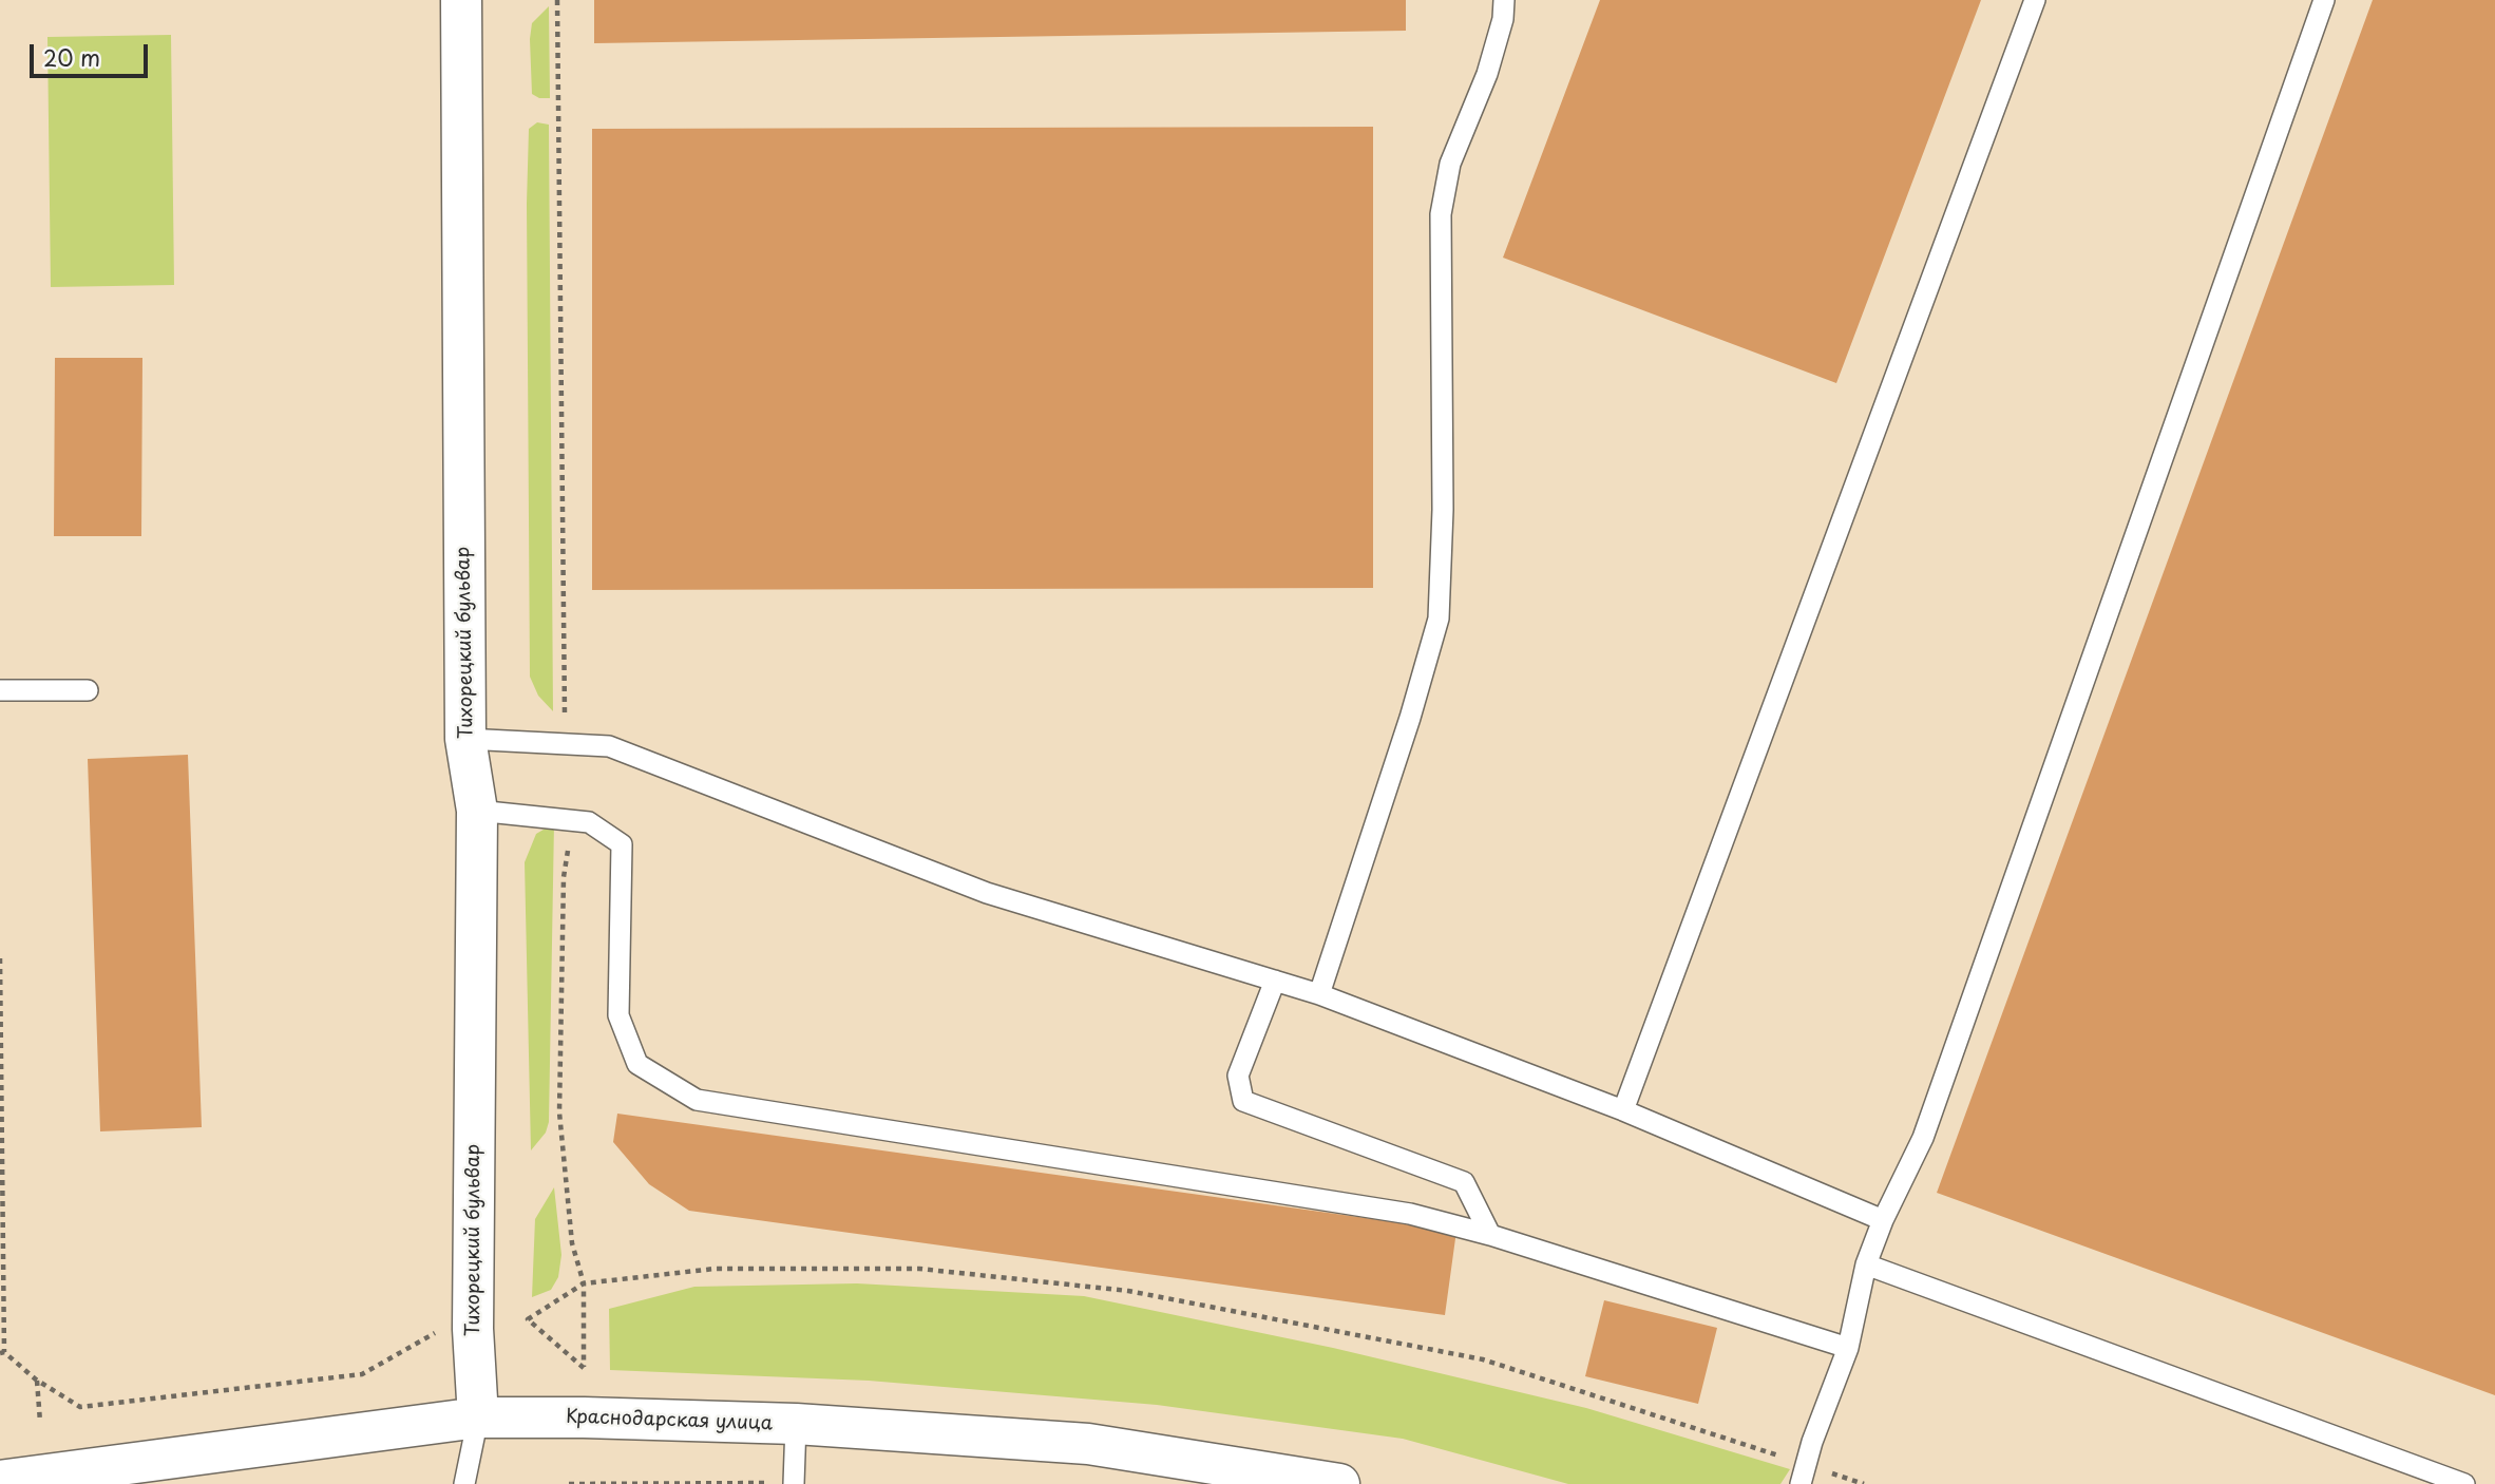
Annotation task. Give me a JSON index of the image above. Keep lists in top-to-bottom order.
{
  "streets": {
    "street": ["Тихорецкий бульвар", "Краснодарская улица"]
  },
  "crossings": [
    ["Тихорецкий бульвар", "Краснодарская улица"]
  ],
  "scale_bar": "20 m"
}
